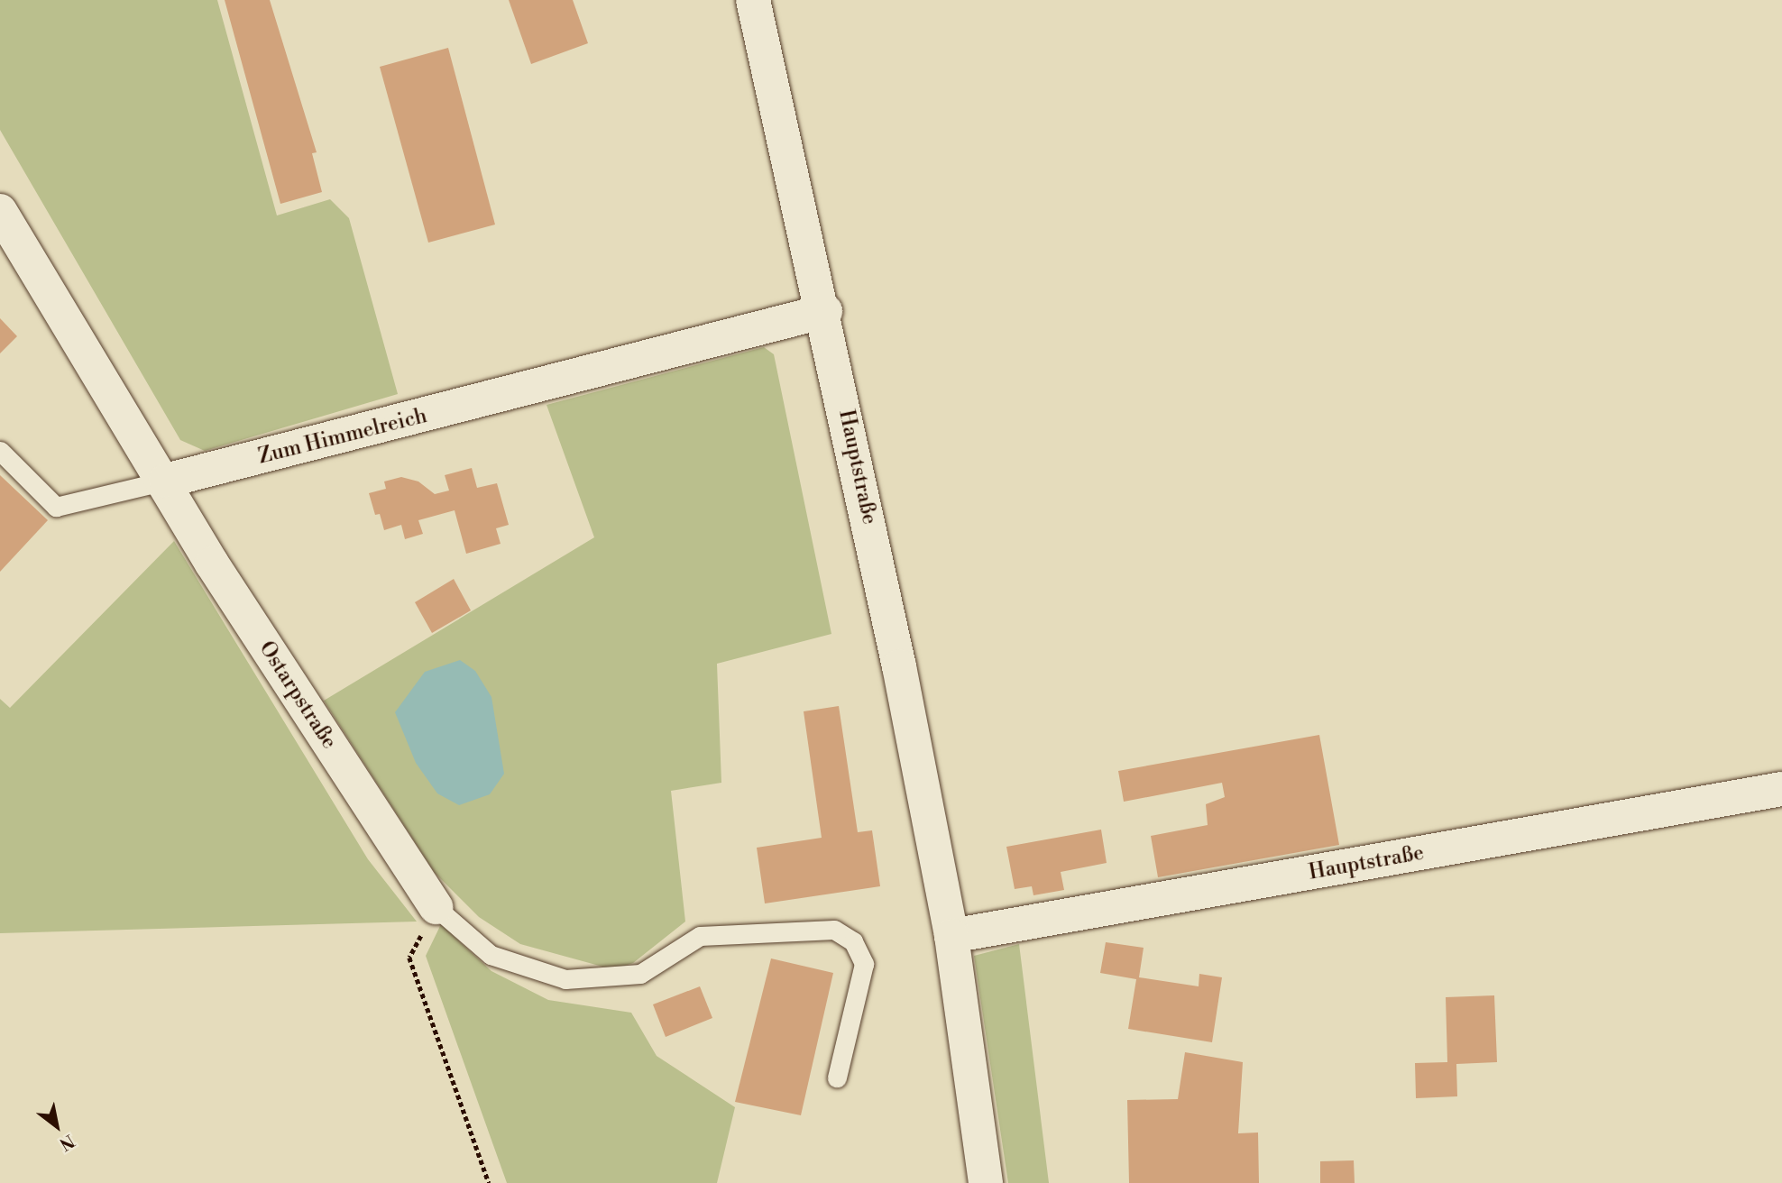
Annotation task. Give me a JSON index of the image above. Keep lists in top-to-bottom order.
{
  "streets": {
    "street": ["Zum Himmelreich", "Hauptstraße", "Ostarpstraße"]
  },
  "crossings": [
    ["Zum Himmelreich", "Hauptstraße"],
    ["Zum Himmelreich", "Ostarpstraße"]
  ],
  "north": "bottom right"
}
